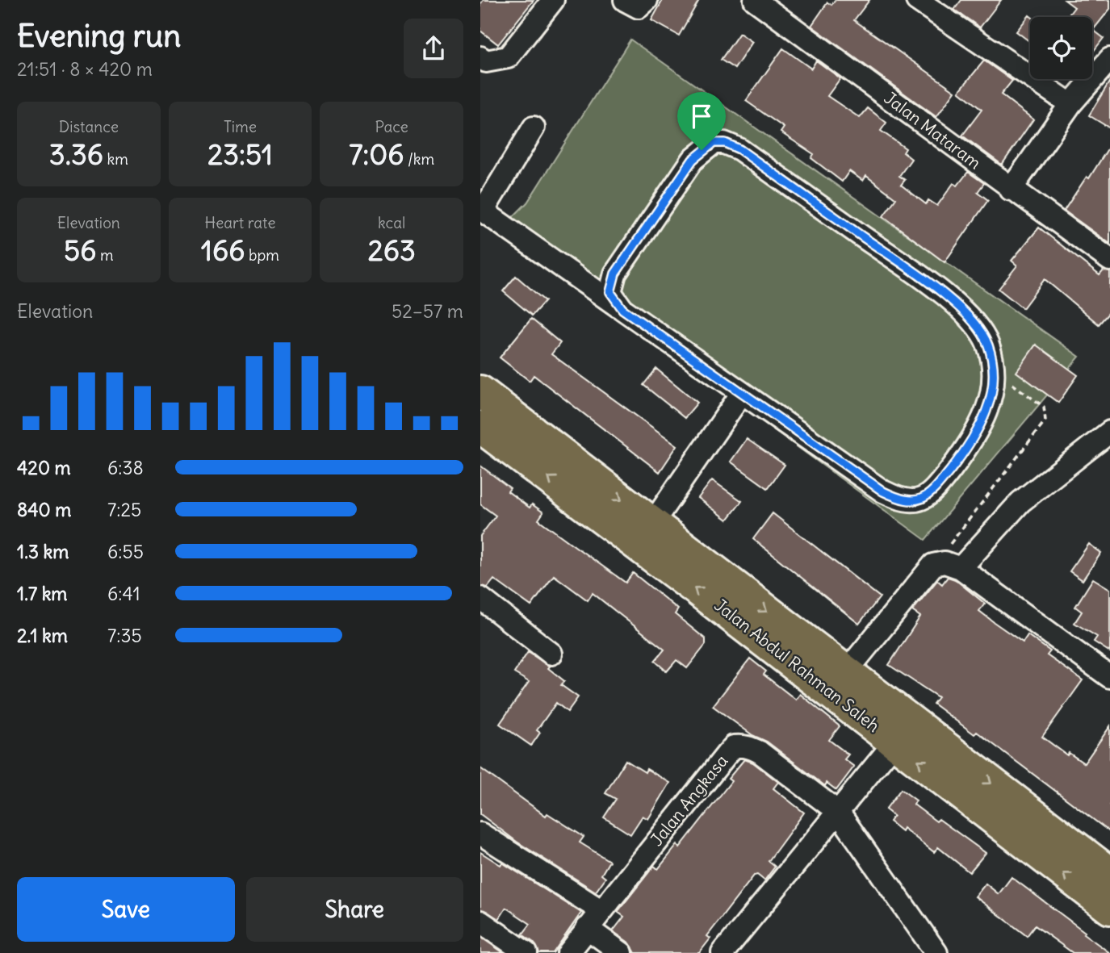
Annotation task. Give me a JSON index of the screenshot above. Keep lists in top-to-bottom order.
{
  "streets": {
    "highway": ["Jalan Abdul Rahman Saleh"],
    "street": ["Jalan Mataram", "Jalan Angkasa"]
  },
  "page": {
    "heading": ["Evening run", "21:51 · 8 × 420 m"],
    "stats": [
      ["Distance", "3.36 km"],
      ["Time", "23:51"],
      ["Pace", "7:06 /km"],
      ["Elevation", "56 m"],
      ["Heart rate", "166 bpm"],
      ["kcal", "263"]
    ],
    "chart": ["Elevation", "52–57 m"],
    "list": [
      {
        "name": "420 m",
        "note": "6:38"
      },
      {
        "name": "840 m",
        "note": "7:25"
      },
      {
        "name": "1.3 km",
        "note": "6:55"
      },
      {
        "name": "1.7 km",
        "note": "6:41"
      },
      {
        "name": "2.1 km",
        "note": "7:35"
      }
    ],
    "buttons": ["Save", "Share"]
  }
}
